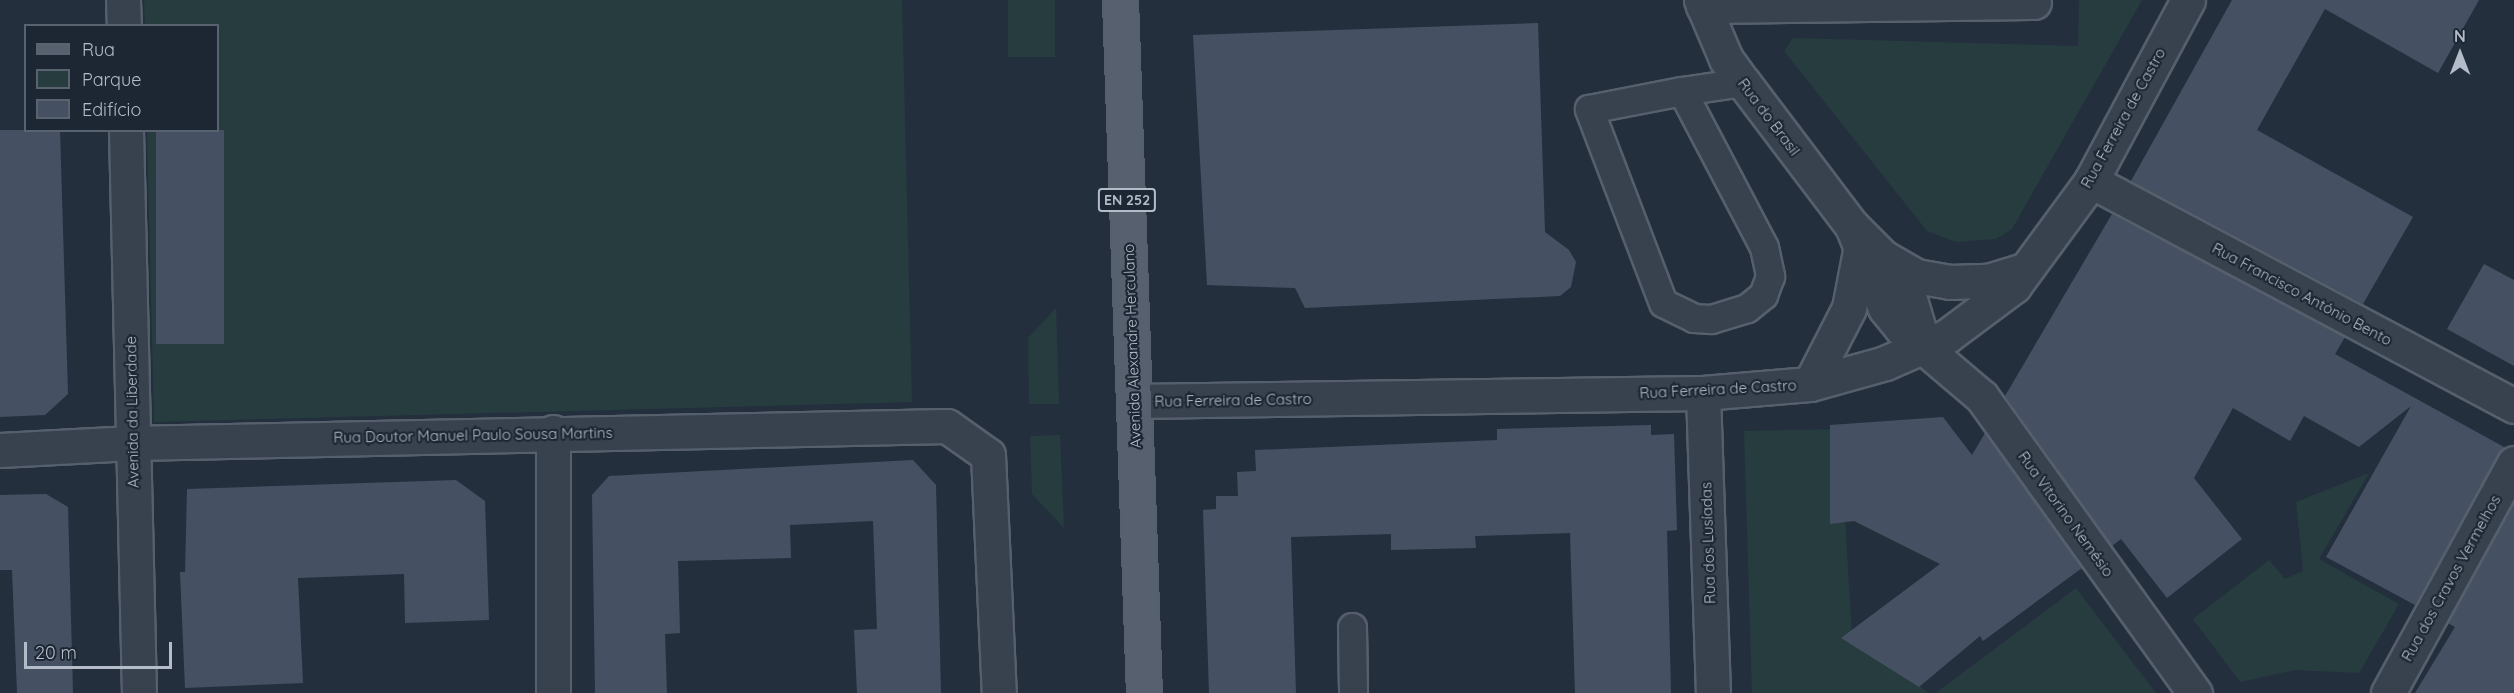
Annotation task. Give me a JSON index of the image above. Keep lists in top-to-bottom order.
{
  "streets": {
    "main road": ["EN 252", "Avenida Alexandre Herculano"],
    "street": [
      "Rua do Brasil",
      "Rua Ferreira de Castro",
      "Rua Francisco António Bento",
      "Avenida da Liberdade",
      "Rua Doutor Manuel Paulo Sousa Martins",
      "Rua Vitorino Nemésio",
      "Rua dos Lusíadas",
      "Rua dos Cravos Vermelhos"
    ]
  },
  "crossings": [
    ["Rua do Brasil", "Rua Vitorino Nemésio"],
    ["Rua Ferreira de Castro", "Rua Francisco António Bento"],
    ["Rua Ferreira de Castro", "Avenida Alexandre Herculano"],
    ["Rua Ferreira de Castro", "Rua Vitorino Nemésio"],
    ["Rua Ferreira de Castro", "Rua dos Lusíadas"],
    ["Avenida da Liberdade", "Rua Doutor Manuel Paulo Sousa Martins"]
  ],
  "legend": ["Rua", "Parque", "Edifício"],
  "scale_bar": "20 m",
  "north": "top"
}
